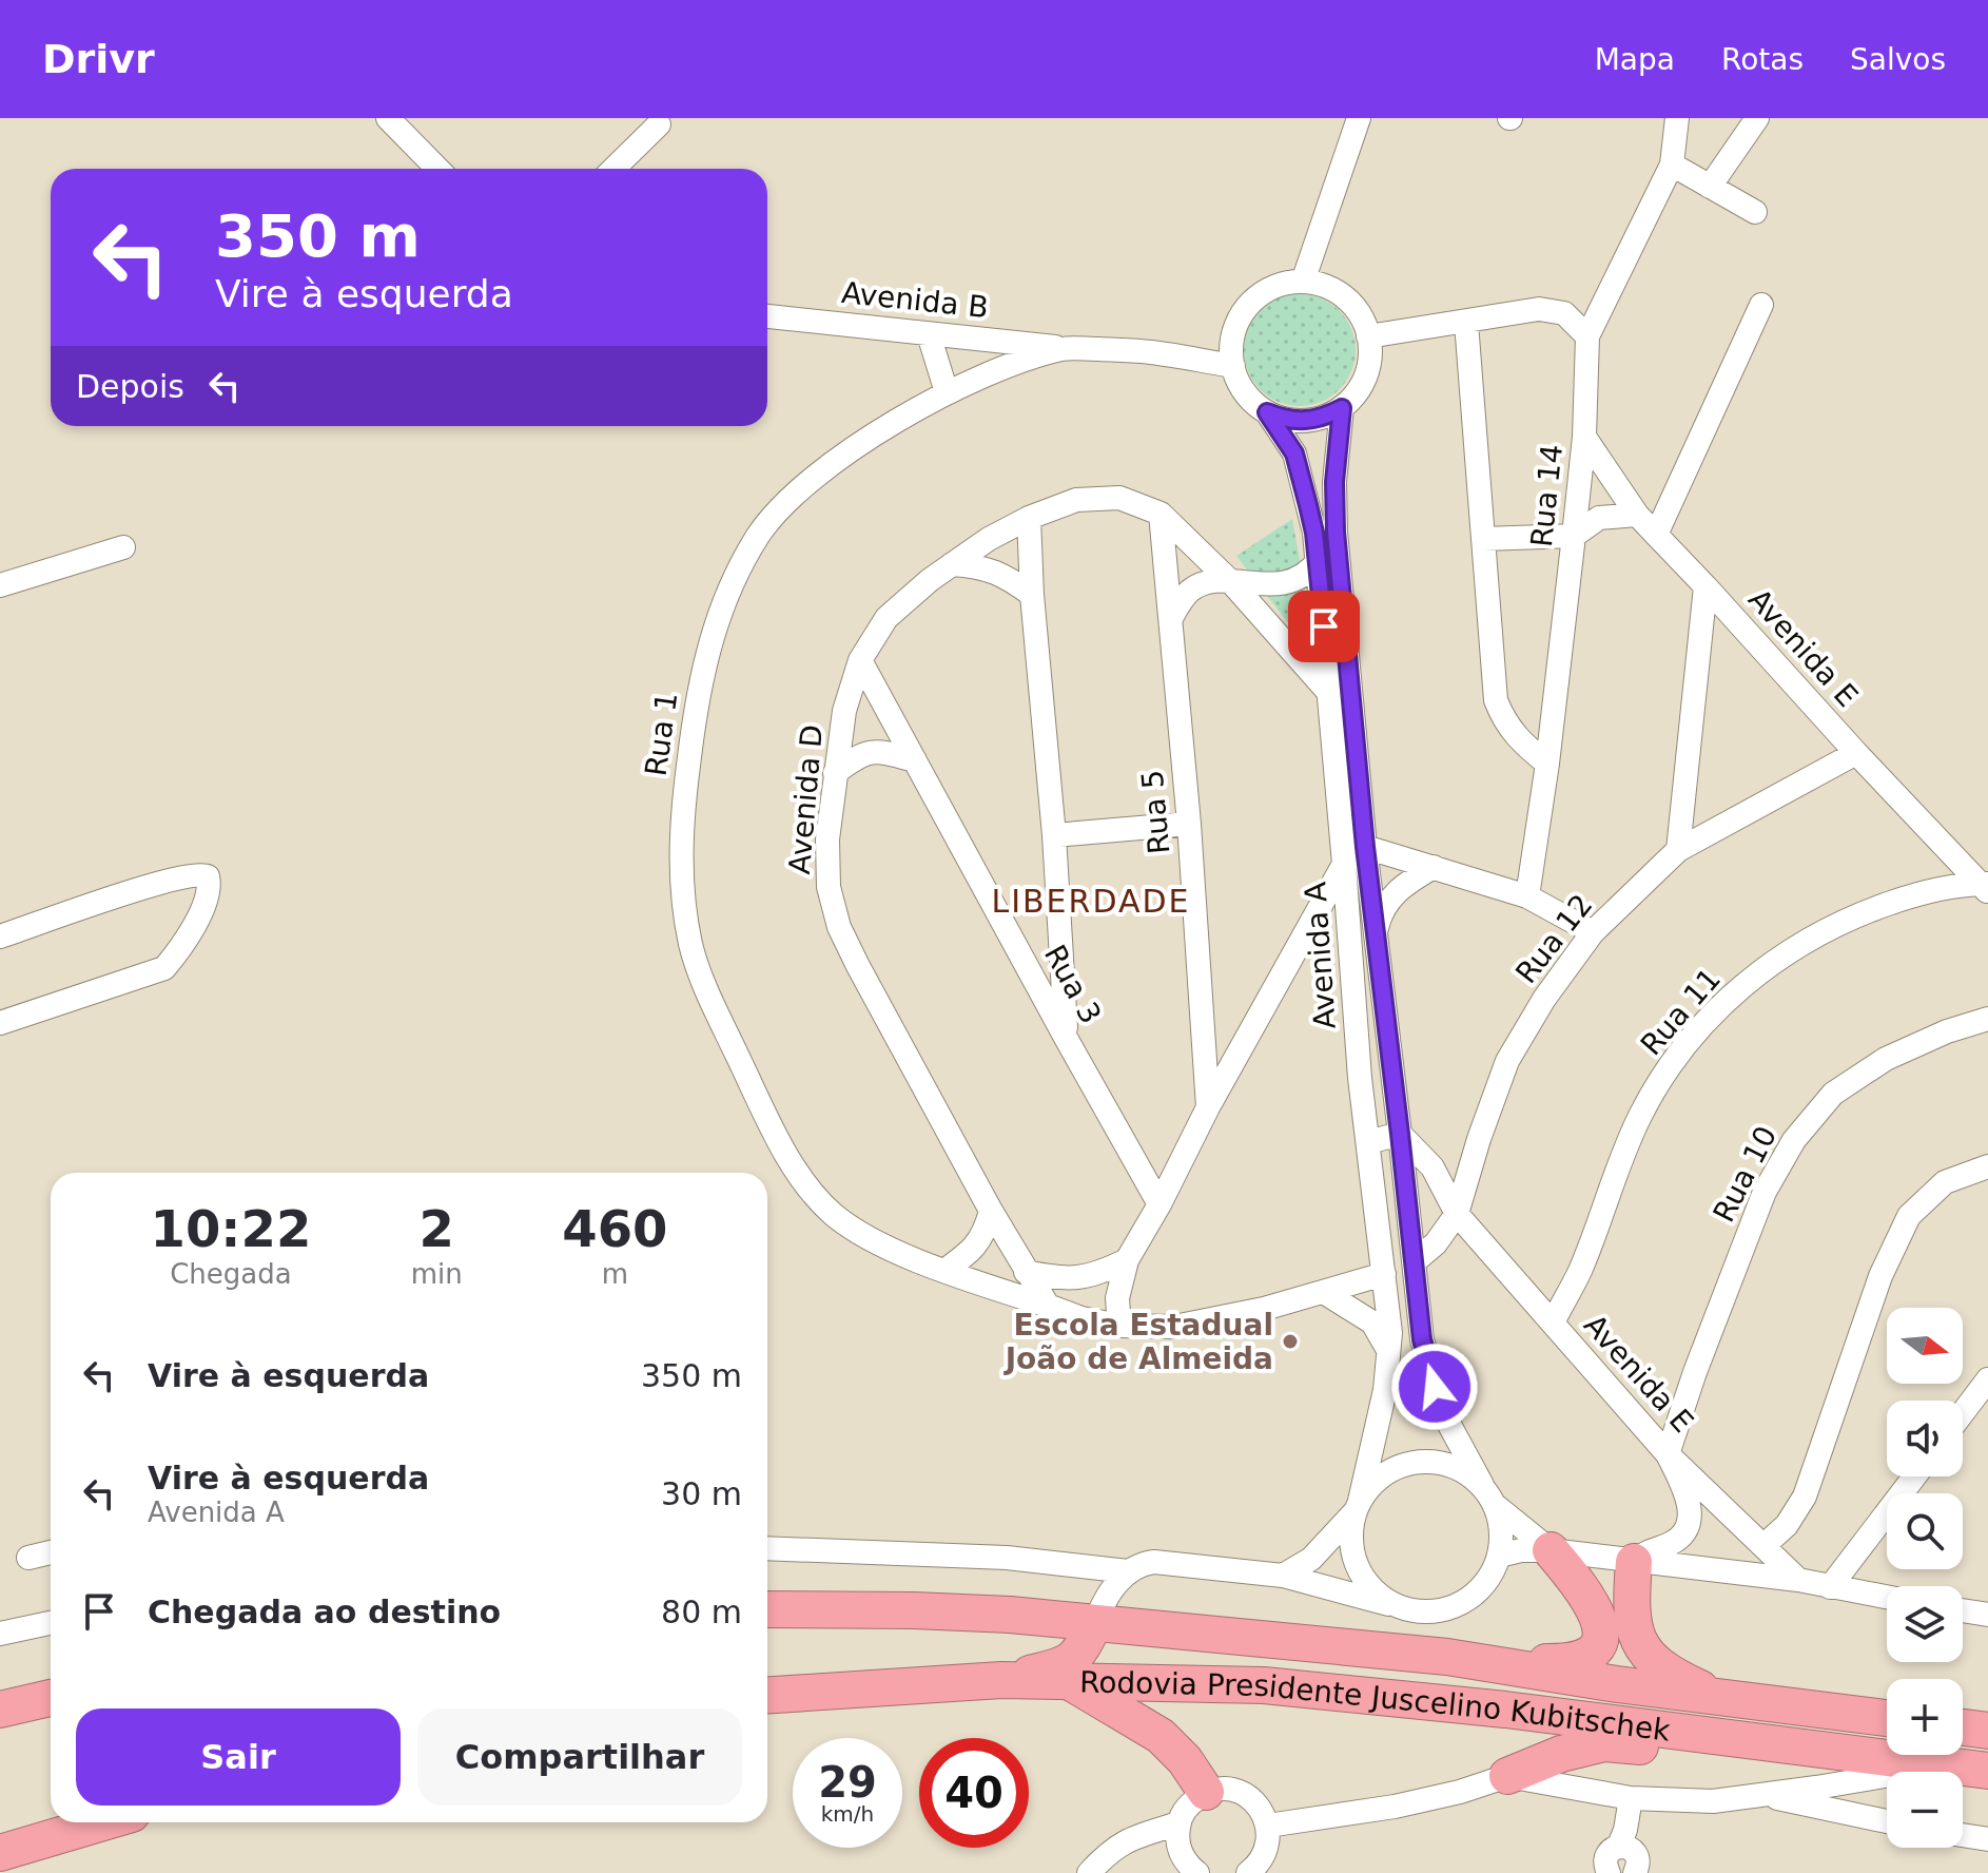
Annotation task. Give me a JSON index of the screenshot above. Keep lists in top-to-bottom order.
{
  "streets": {
    "highway": ["Rodovia Presidente Juscelino Kubitschek"],
    "street": [
      "Avenida B",
      "Rua 14",
      "Avenida E",
      "Rua 1",
      "Avenida D",
      "Rua 5",
      "Rua 12",
      "Avenida A",
      "Rua 3",
      "Rua 11",
      "Rua 10"
    ]
  },
  "crossings": [
    ["Avenida B", "Rua 1"],
    ["Rua 14", "Avenida E"],
    ["Avenida E", "Rua 12"],
    ["Avenida E", "Avenida A"],
    ["Avenida E", "Rua 11"],
    ["Avenida E", "Rua 10"],
    ["Rua 1", "Avenida D"],
    ["Rua 1", "Avenida A"],
    ["Avenida D", "Rua 5"],
    ["Avenida D", "Avenida A"],
    ["Avenida D", "Rua 3"],
    ["Rua 12", "Avenida A"]
  ],
  "districts": ["LIBERDADE"],
  "places": ["Escola Estadual João de Almeida"],
  "north": "right",
  "page": {
    "header": "Drivr",
    "nav": ["Mapa", "Rotas", "Salvos"],
    "turn": ["350 m", "Vire à esquerda"],
    "then": "Depois",
    "eta": [
      "10:22",
      "Chegada",
      "2",
      "min",
      "460",
      "m"
    ],
    "map_buttons": ["+", "−"],
    "list": [
      {
        "name": "Vire à esquerda",
        "value": "350 m"
      },
      {
        "name": "Vire à esquerda",
        "note": "Avenida A",
        "value": "30 m"
      },
      {
        "name": "Chegada ao destino",
        "value": "80 m"
      }
    ],
    "buttons": ["Sair", "Compartilhar"],
    "speed": "29 km/h",
    "limit": "40"
  }
}
